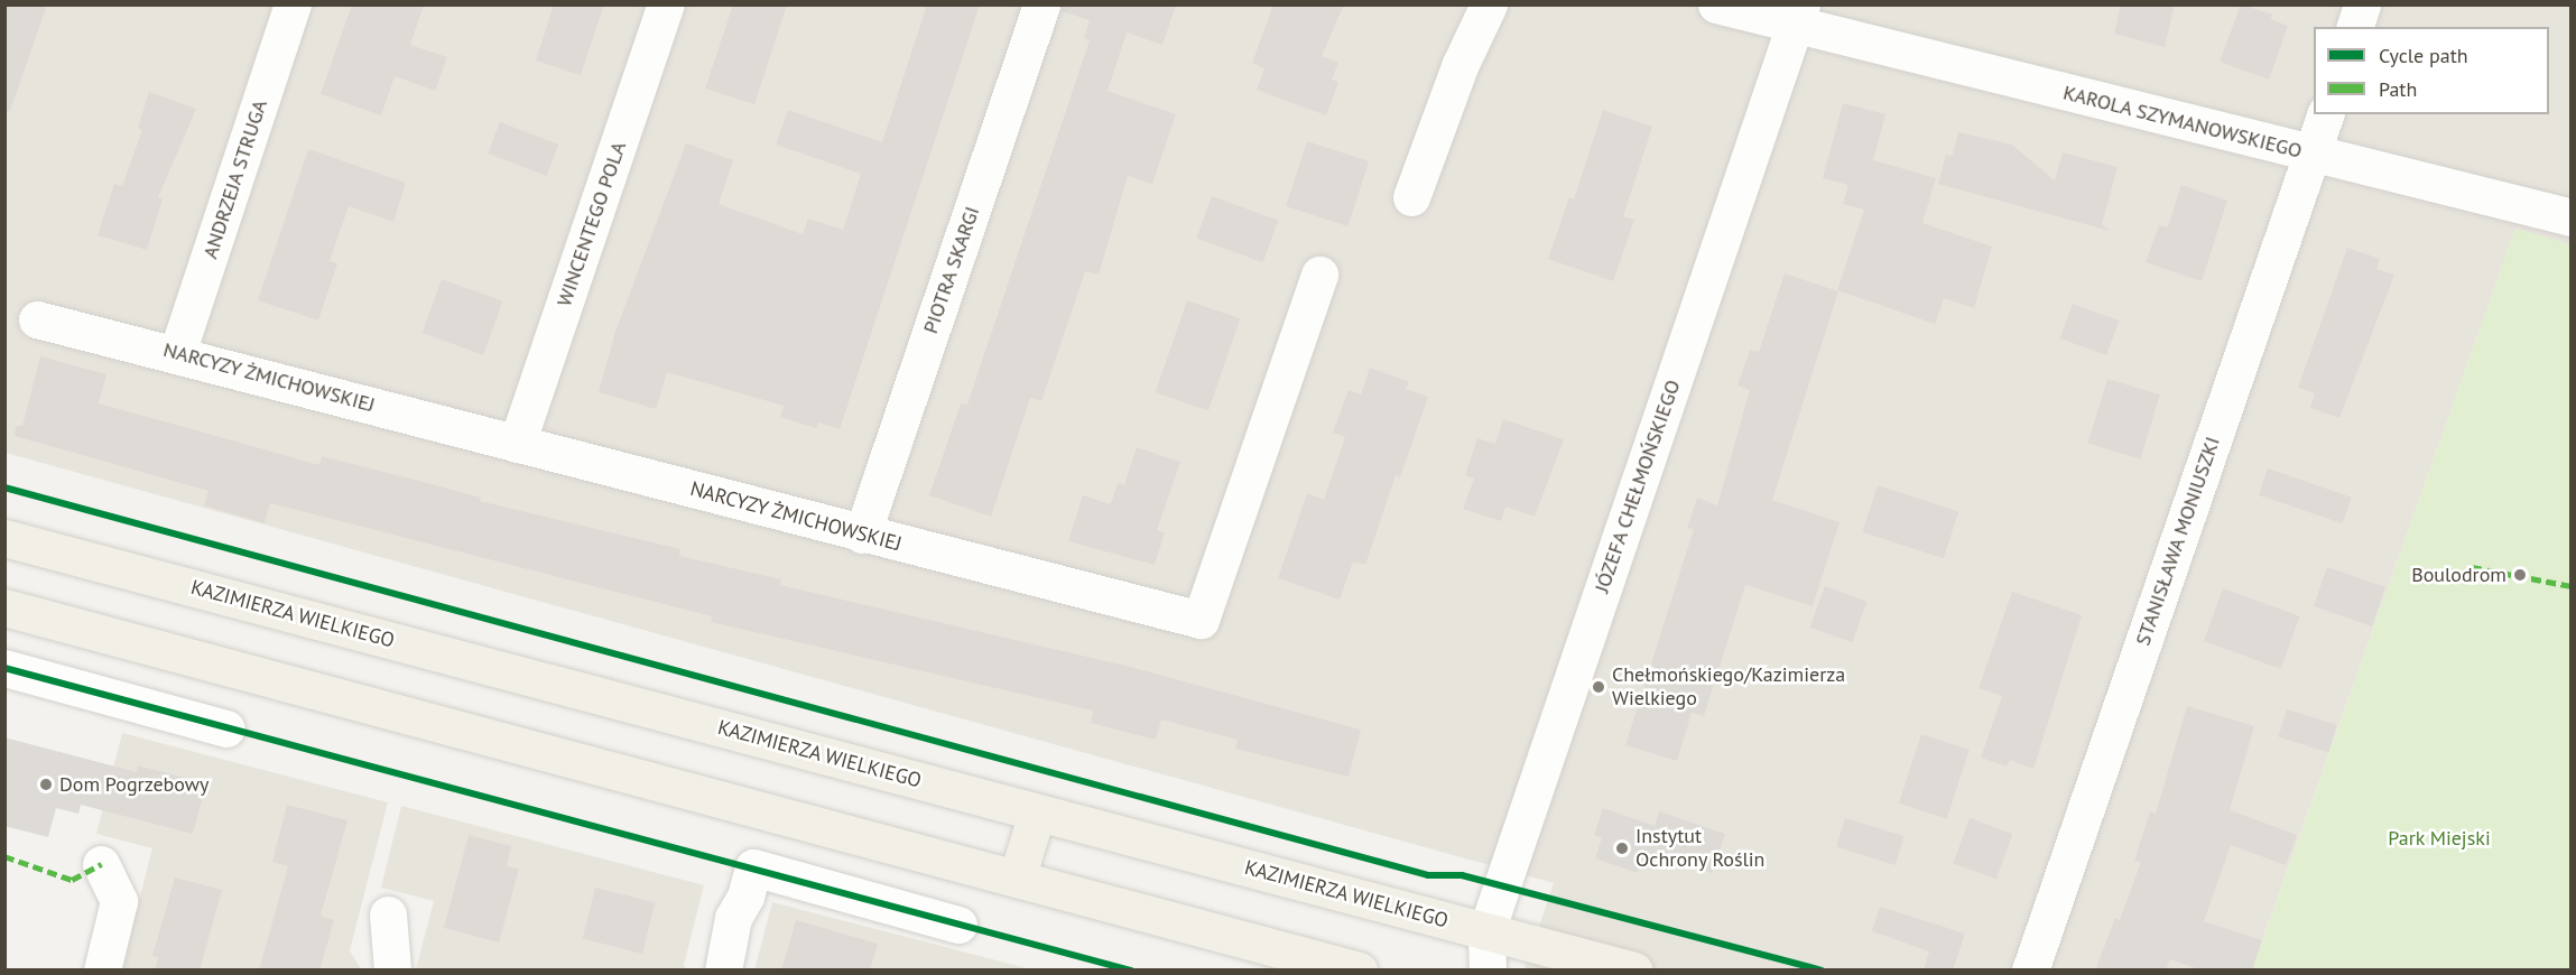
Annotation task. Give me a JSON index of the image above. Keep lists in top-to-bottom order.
{
  "streets": {
    "main road": ["KAZIMIERZA WIELKIEGO"],
    "street": [
      "KAROLA SZYMANOWSKIEGO",
      "ANDRZEJA STRUGA",
      "WINCENTEGO POLA",
      "PIOTRA SKARGI",
      "NARCYZY ŻMICHOWSKIEJ",
      "JÓZEFA CHEŁMOŃSKIEGO",
      "STANISŁAWA MONIUSZKI"
    ]
  },
  "crossings": [
    ["KAROLA SZYMANOWSKIEGO", "JÓZEFA CHEŁMOŃSKIEGO"],
    ["KAROLA SZYMANOWSKIEGO", "STANISŁAWA MONIUSZKI"],
    ["ANDRZEJA STRUGA", "NARCYZY ŻMICHOWSKIEJ"],
    ["WINCENTEGO POLA", "NARCYZY ŻMICHOWSKIEJ"],
    ["PIOTRA SKARGI", "NARCYZY ŻMICHOWSKIEJ"],
    ["JÓZEFA CHEŁMOŃSKIEGO", "KAZIMIERZA WIELKIEGO"]
  ],
  "parks": ["Park Miejski"],
  "places": [
    "Boulodrom",
    "Chełmońskiego/Kazimierza Wielkiego",
    "Dom Pogrzebowy",
    "Instytut Ochrony Roślin"
  ],
  "legend": ["Cycle path", "Path"]
}
